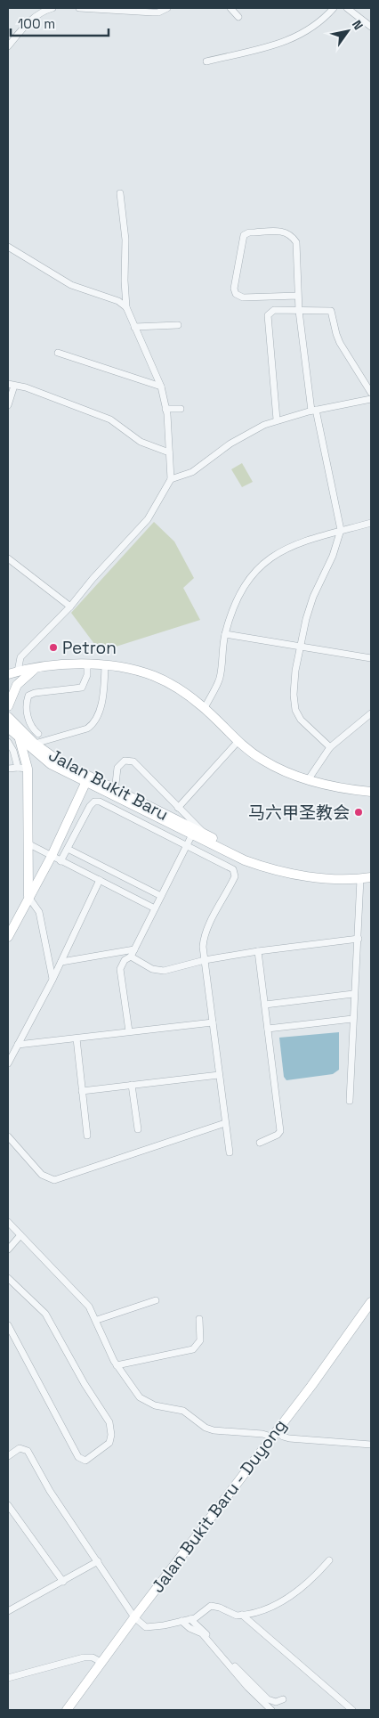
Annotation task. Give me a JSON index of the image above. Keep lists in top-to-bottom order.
{
  "streets": {
    "main road": ["Jalan Bukit Baru", "Jalan Bukit Baru - Duyong"]
  },
  "places": ["Petron", "马六甲圣教会"],
  "scale_bar": "100 m",
  "north": "top right"
}
